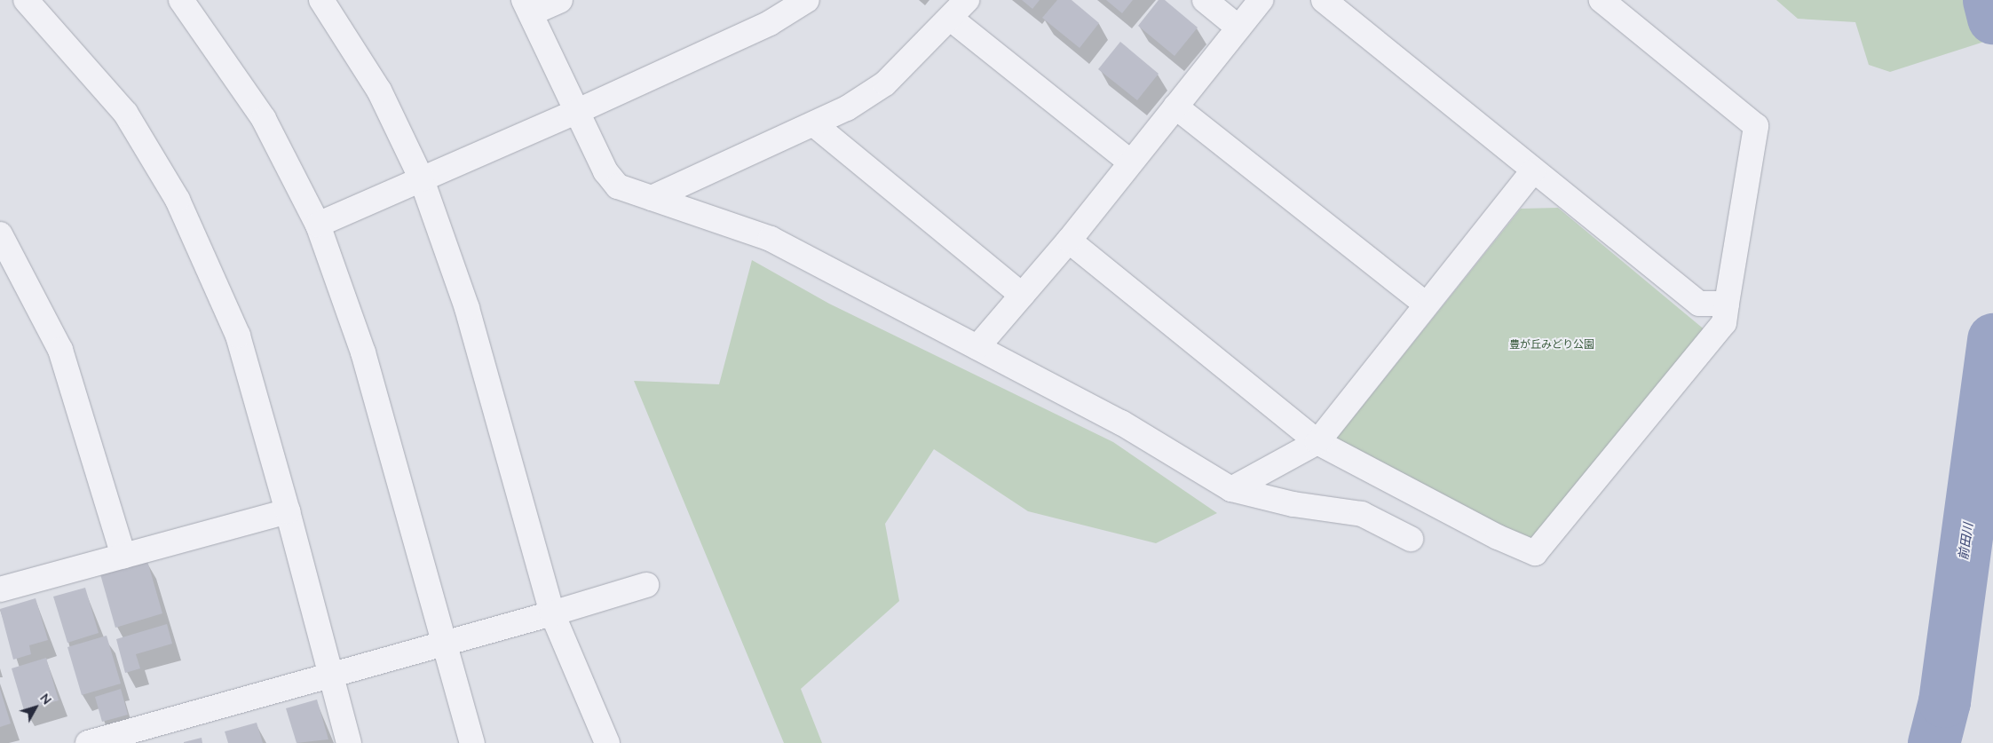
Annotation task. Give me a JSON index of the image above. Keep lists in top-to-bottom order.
{
  "water": ["前田川"],
  "parks": ["豊が丘みどり公園"],
  "north": "top right"
}
